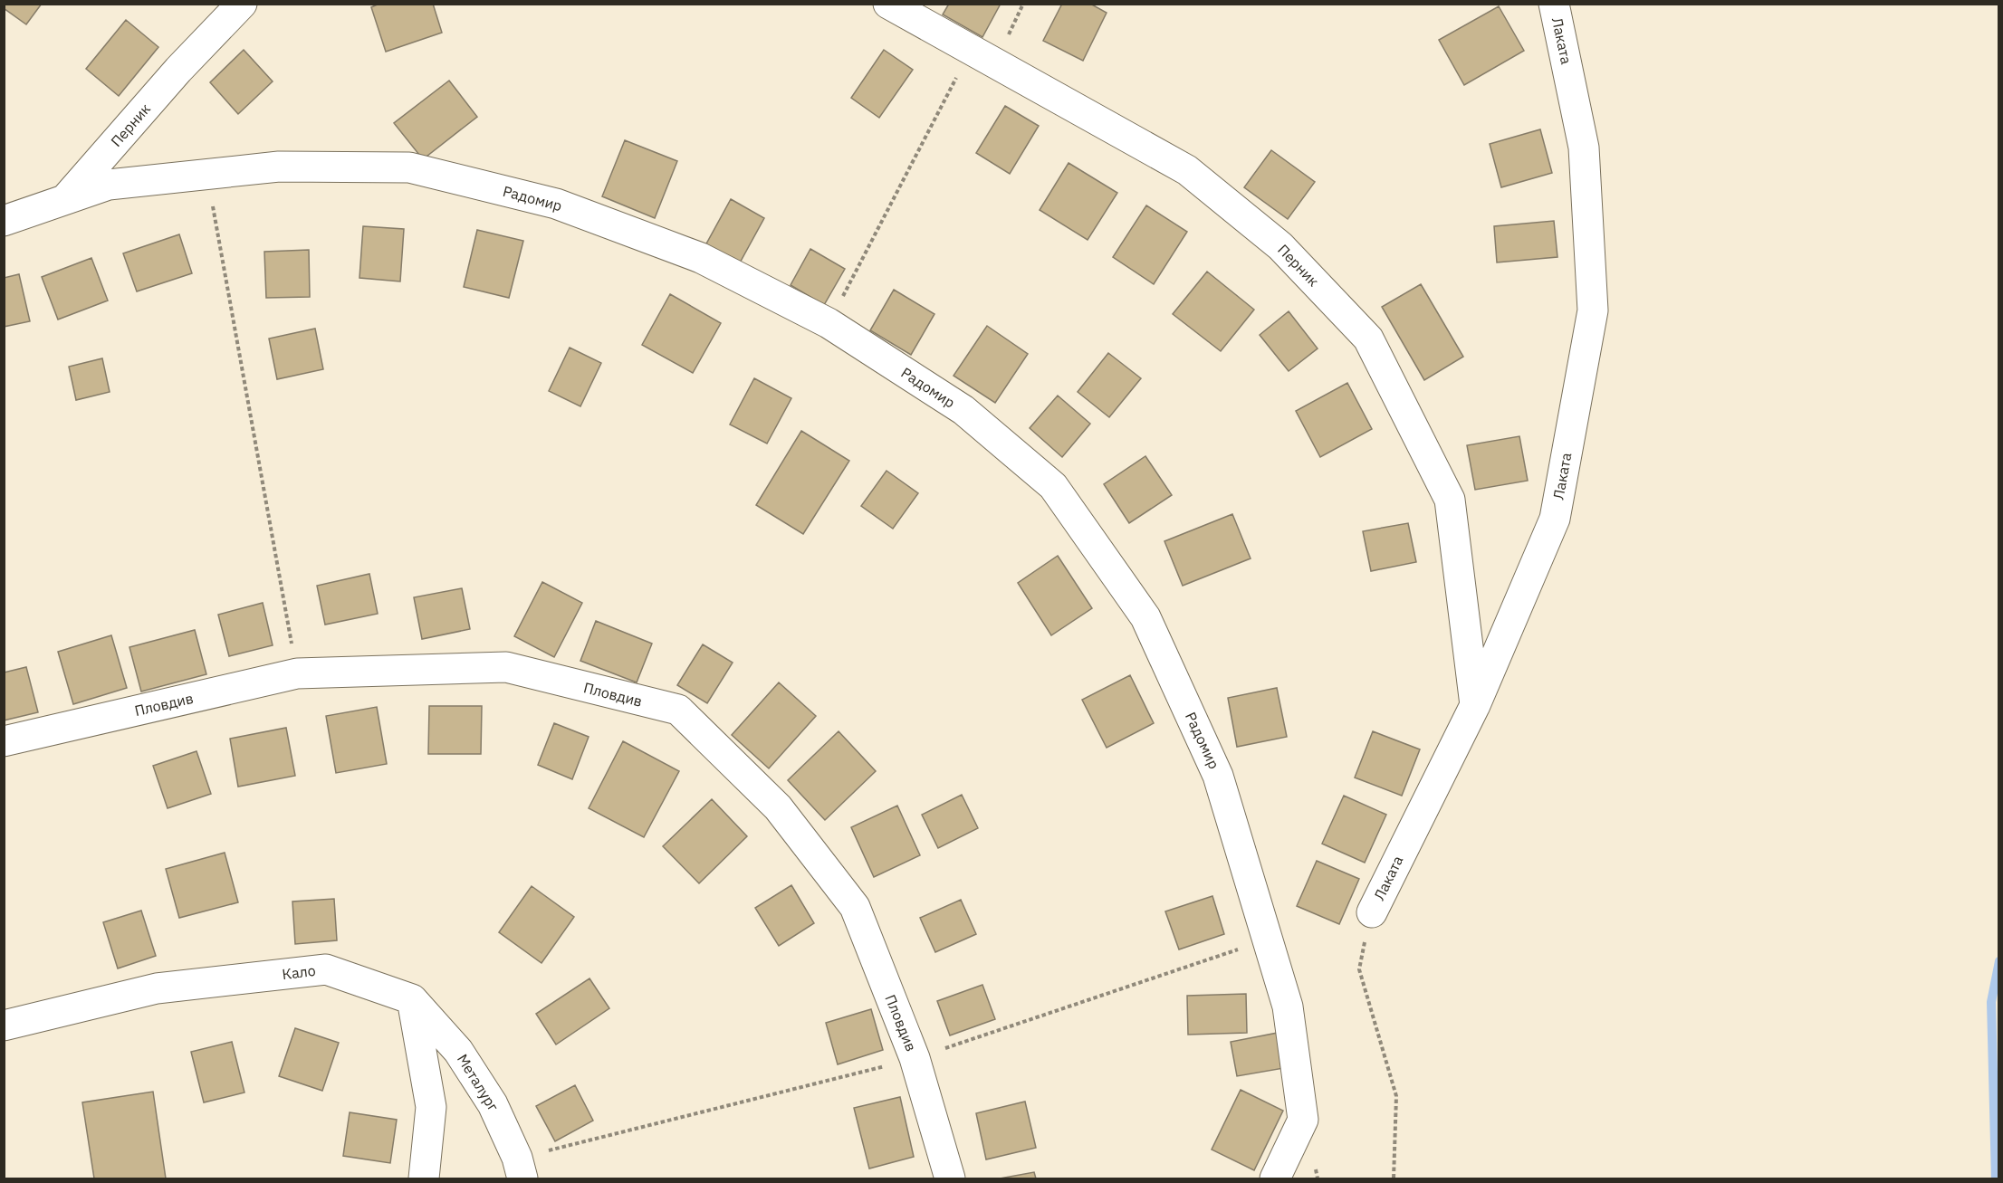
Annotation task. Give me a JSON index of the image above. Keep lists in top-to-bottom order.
{
  "streets": {
    "street": [
      "Лаката",
      "Перник",
      "Радомир",
      "Пловдив",
      "Кало",
      "Металург"
    ]
  },
  "crossings": [
    ["Лаката", "Перник"],
    ["Перник", "Радомир"],
    ["Кало", "Металург"]
  ]
}
